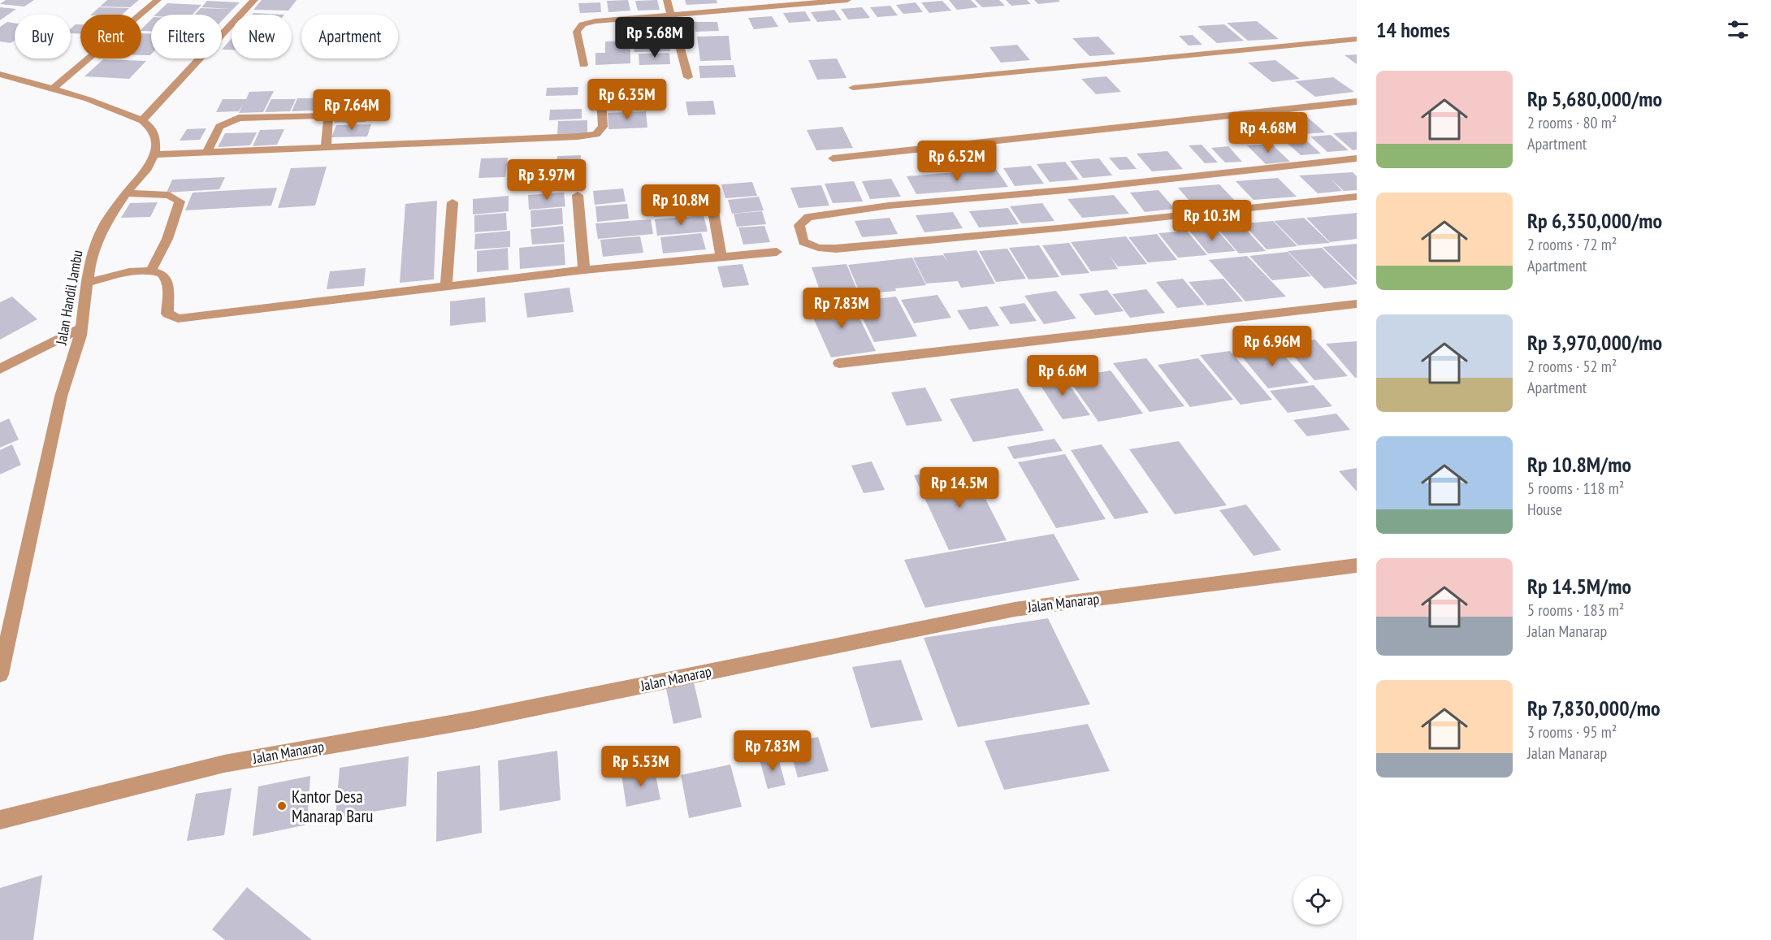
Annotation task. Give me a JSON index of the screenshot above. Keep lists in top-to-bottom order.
{
  "streets": {
    "street": ["Jalan Handil Jambu", "Jalan Manarap"]
  },
  "places": ["Kantor Desa Manarap Baru"],
  "page": {
    "heading": "14 homes",
    "chip": [
      "Buy",
      "Rent",
      "Filters",
      "New",
      "Apartment"
    ],
    "price": [
      "Rp 5.68M",
      "Rp 6.35M",
      "Rp 7.64M",
      "Rp 4.68M",
      "Rp 6.52M",
      "Rp 3.97M",
      "Rp 10.8M",
      "Rp 10.3M",
      "Rp 7.83M",
      "Rp 6.96M",
      "Rp 6.6M",
      "Rp 14.5M",
      "Rp 7.83M",
      "Rp 5.53M"
    ],
    "list": [
      {
        "name": "Rp 5,680,000/mo",
        "note": "2 rooms · 80 m² · Apartment"
      },
      {
        "name": "Rp 6,350,000/mo",
        "note": "2 rooms · 72 m² · Apartment"
      },
      {
        "name": "Rp 3,970,000/mo",
        "note": "2 rooms · 52 m² · Apartment"
      },
      {
        "name": "Rp 10.8M/mo",
        "note": "5 rooms · 118 m² · House"
      },
      {
        "name": "Rp 14.5M/mo",
        "note": "5 rooms · 183 m² · Jalan Manarap"
      },
      {
        "name": "Rp 7,830,000/mo",
        "note": "3 rooms · 95 m² · Jalan Manarap"
      }
    ]
  }
}
